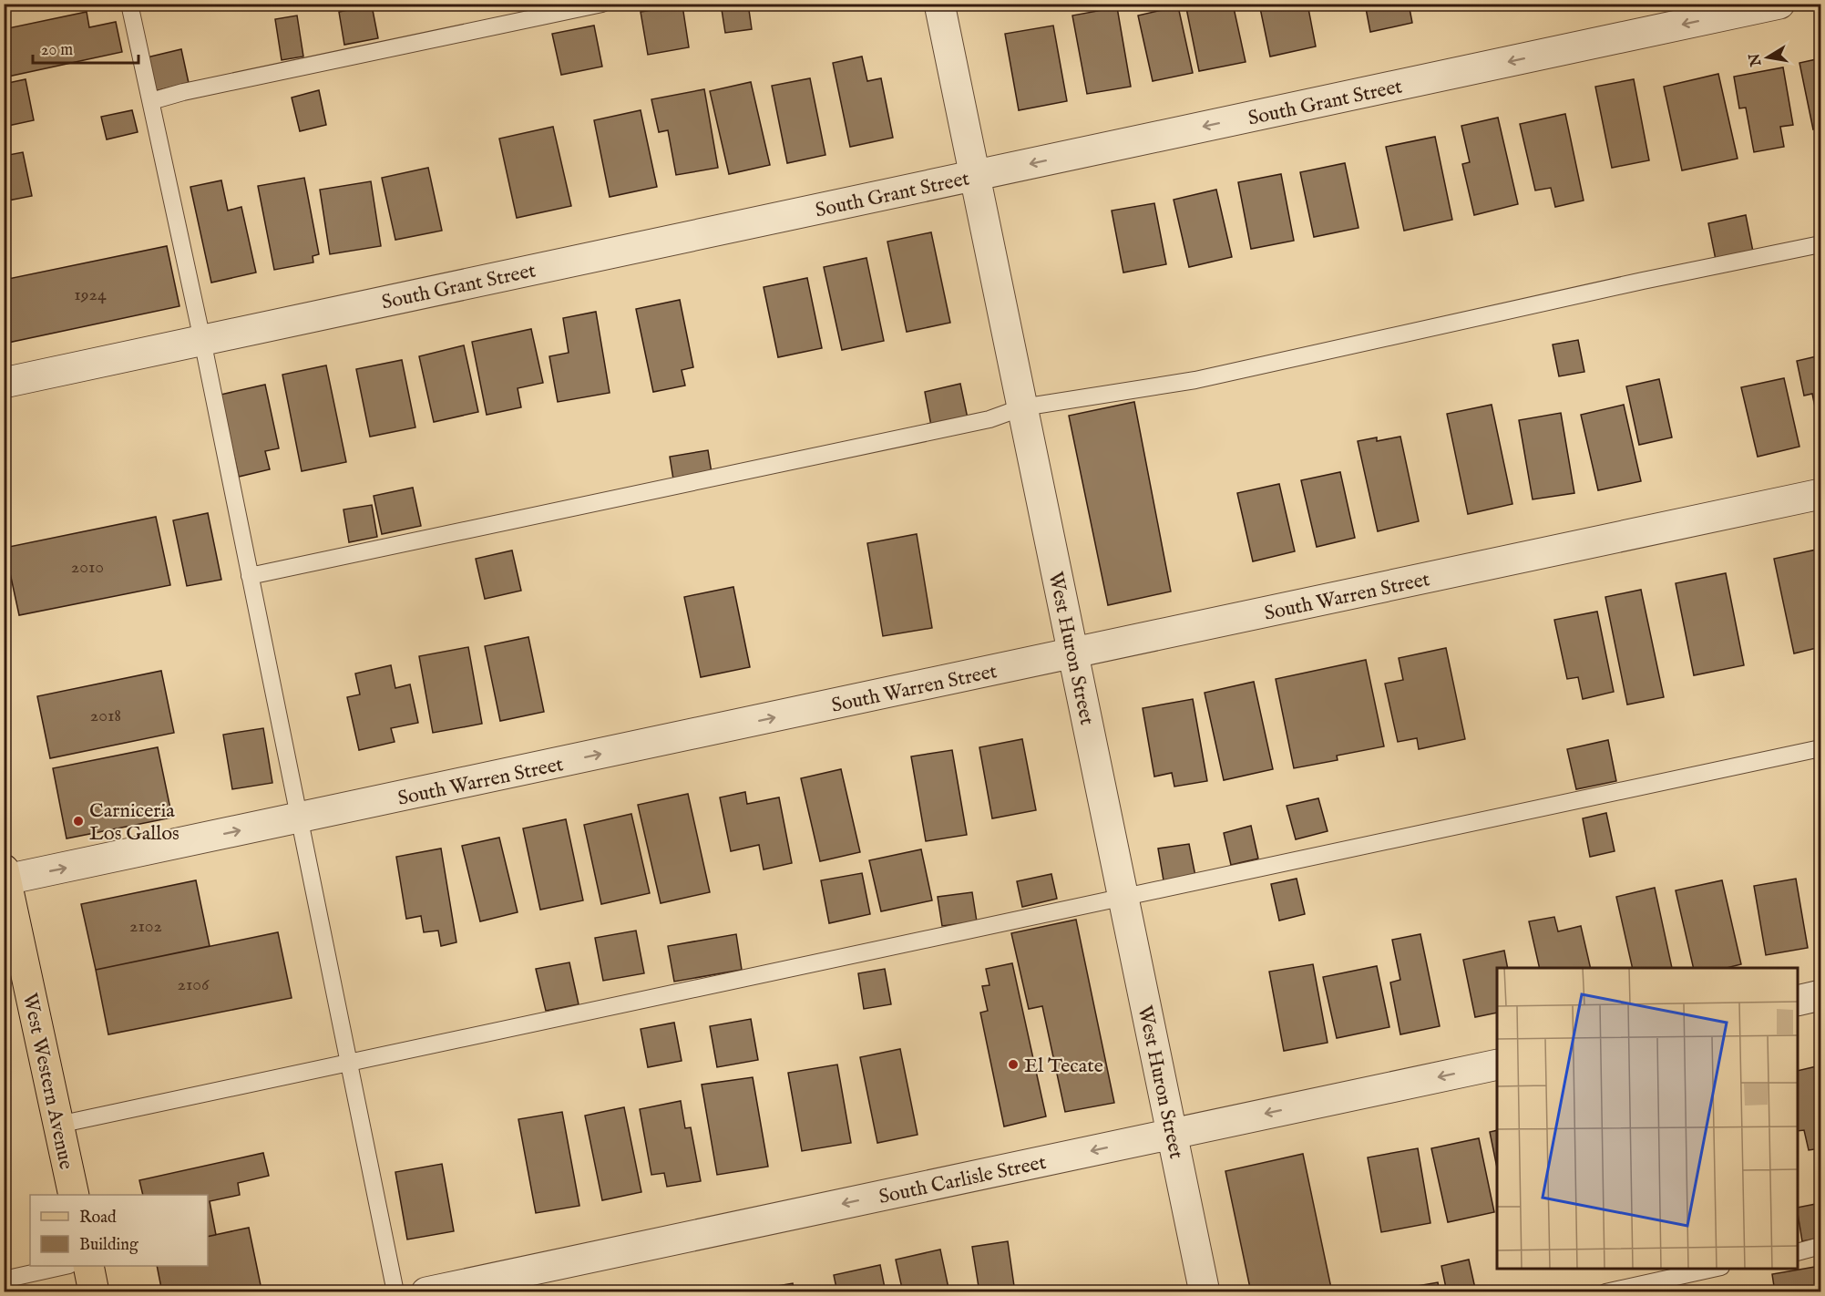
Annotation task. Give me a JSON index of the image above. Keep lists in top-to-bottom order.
{
  "streets": {
    "main road": ["West Western Avenue"],
    "street": [
      "South Grant Street",
      "South Warren Street",
      "West Huron Street",
      "South Carlisle Street"
    ]
  },
  "crossings": [
    ["South Grant Street", "West Huron Street"],
    ["South Warren Street", "West Huron Street"],
    ["South Warren Street", "West Western Avenue"],
    ["West Huron Street", "South Carlisle Street"]
  ],
  "one_way": ["South Grant Street", "South Warren Street", "South Carlisle Street"],
  "places": ["Carniceria Los Gallos", "El Tecate"],
  "house_numbers": [
    "1924",
    "2010",
    "2018",
    "2102",
    "2106"
  ],
  "legend": ["Road", "Building"],
  "scale_bar": "20 m",
  "north": "left"
}
